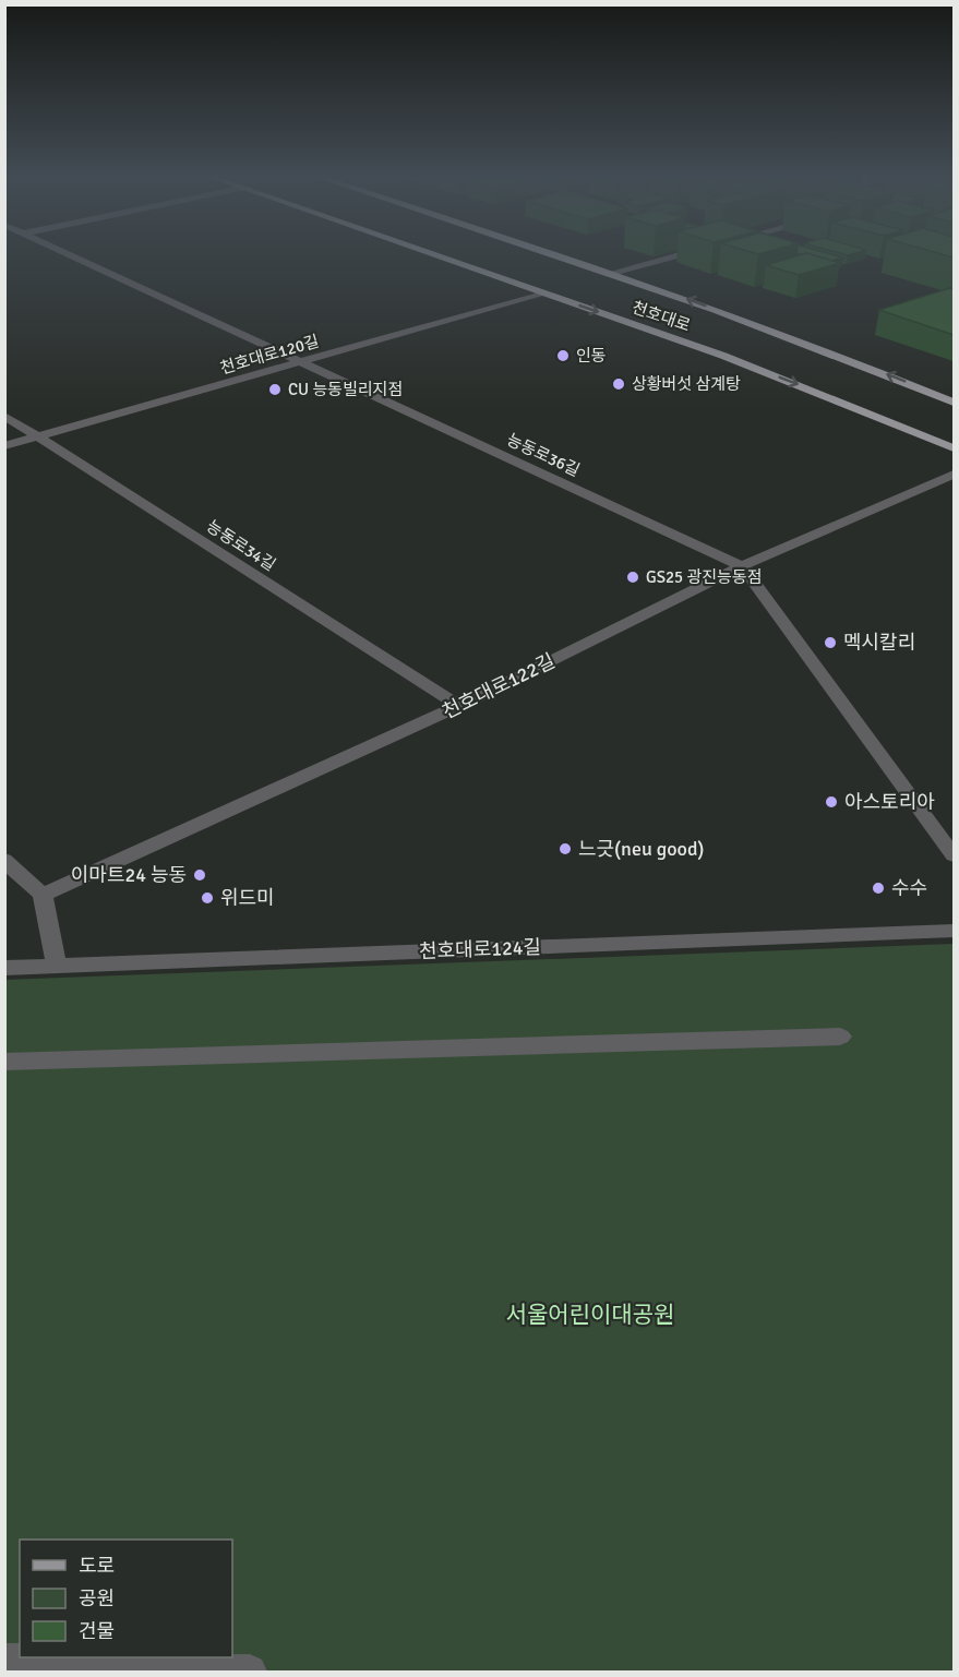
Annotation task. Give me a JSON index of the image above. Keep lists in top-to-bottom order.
{
  "streets": {
    "main road": ["천호대로"],
    "street": [
      "천호대로120길",
      "능동로36길",
      "능동로34길",
      "천호대로122길",
      "천호대로124길"
    ]
  },
  "crossings": [
    ["천호대로", "천호대로120길"],
    ["천호대로120길", "능동로36길"],
    ["천호대로120길", "능동로34길"],
    ["능동로36길", "천호대로122길"],
    ["능동로34길", "천호대로122길"]
  ],
  "parks": ["서울어린이대공원"],
  "places": [
    "인동",
    "상황버섯 삼계탕",
    "CU 능동빌리지점",
    "GS25 광진능동점",
    "멕시칼리",
    "아스토리아",
    "느긋(neu good)",
    "이마트24 능동",
    "수수",
    "위드미"
  ],
  "legend": ["도로", "공원", "건물"]
}
